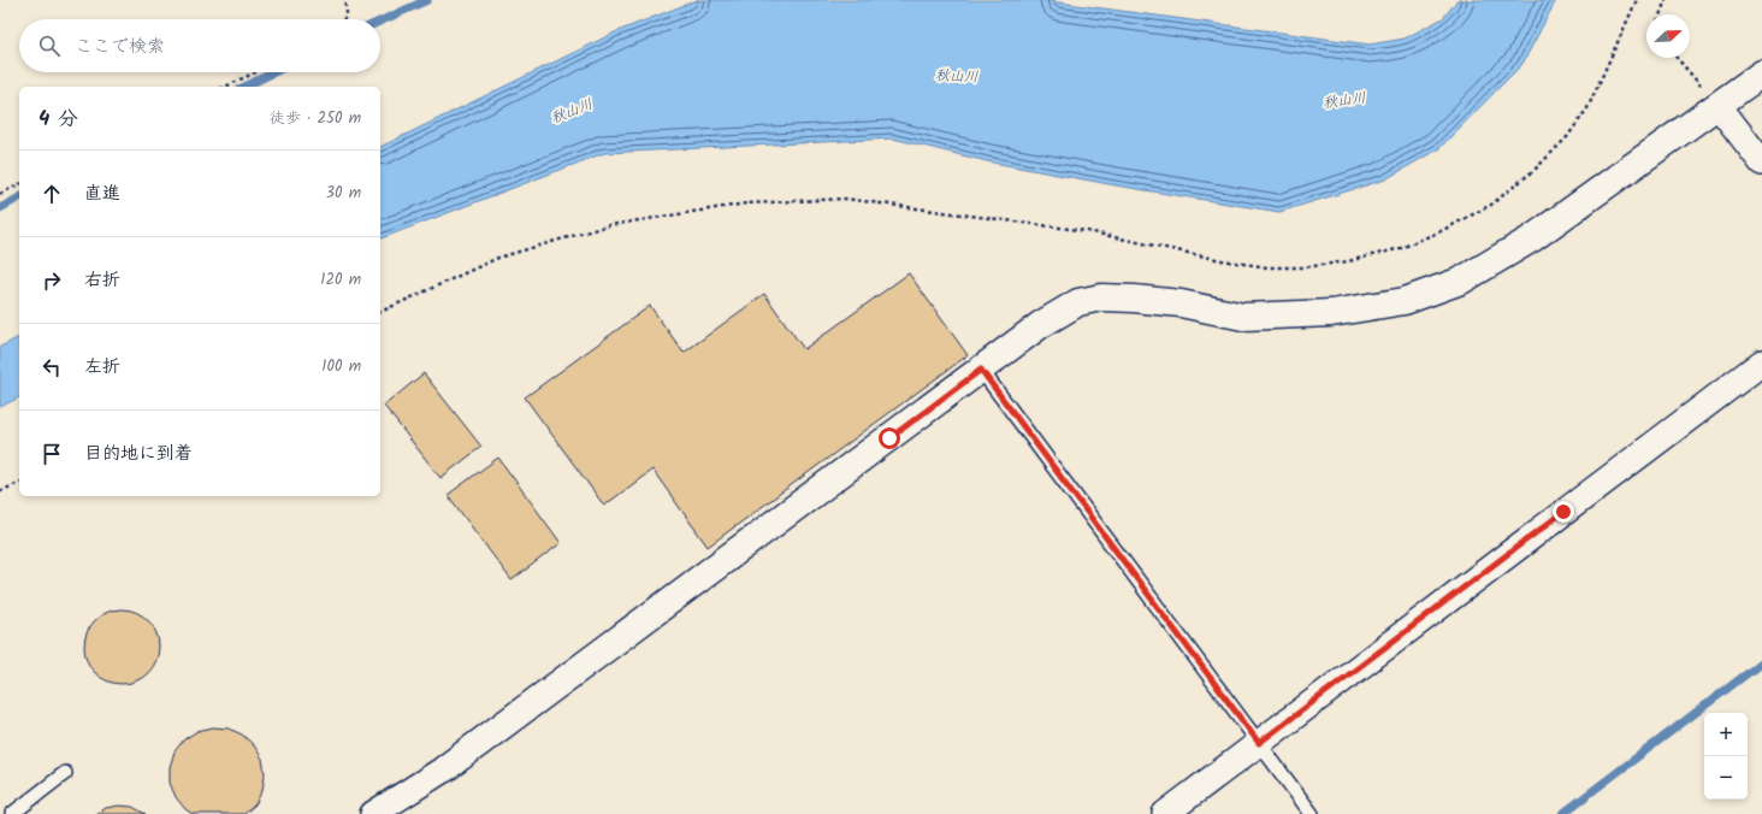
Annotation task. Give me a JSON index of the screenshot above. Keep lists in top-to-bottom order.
{
  "water": ["秋山川"],
  "north": "top right",
  "page": {
    "search": "ここで検索",
    "heading": ["4 分", "徒歩 · 250 m"],
    "list": [
      ["直進", "30 m"],
      ["右折", "120 m"],
      ["左折", "100 m"],
      "目的地に到着"
    ],
    "map_buttons": ["+", "−"]
  }
}
